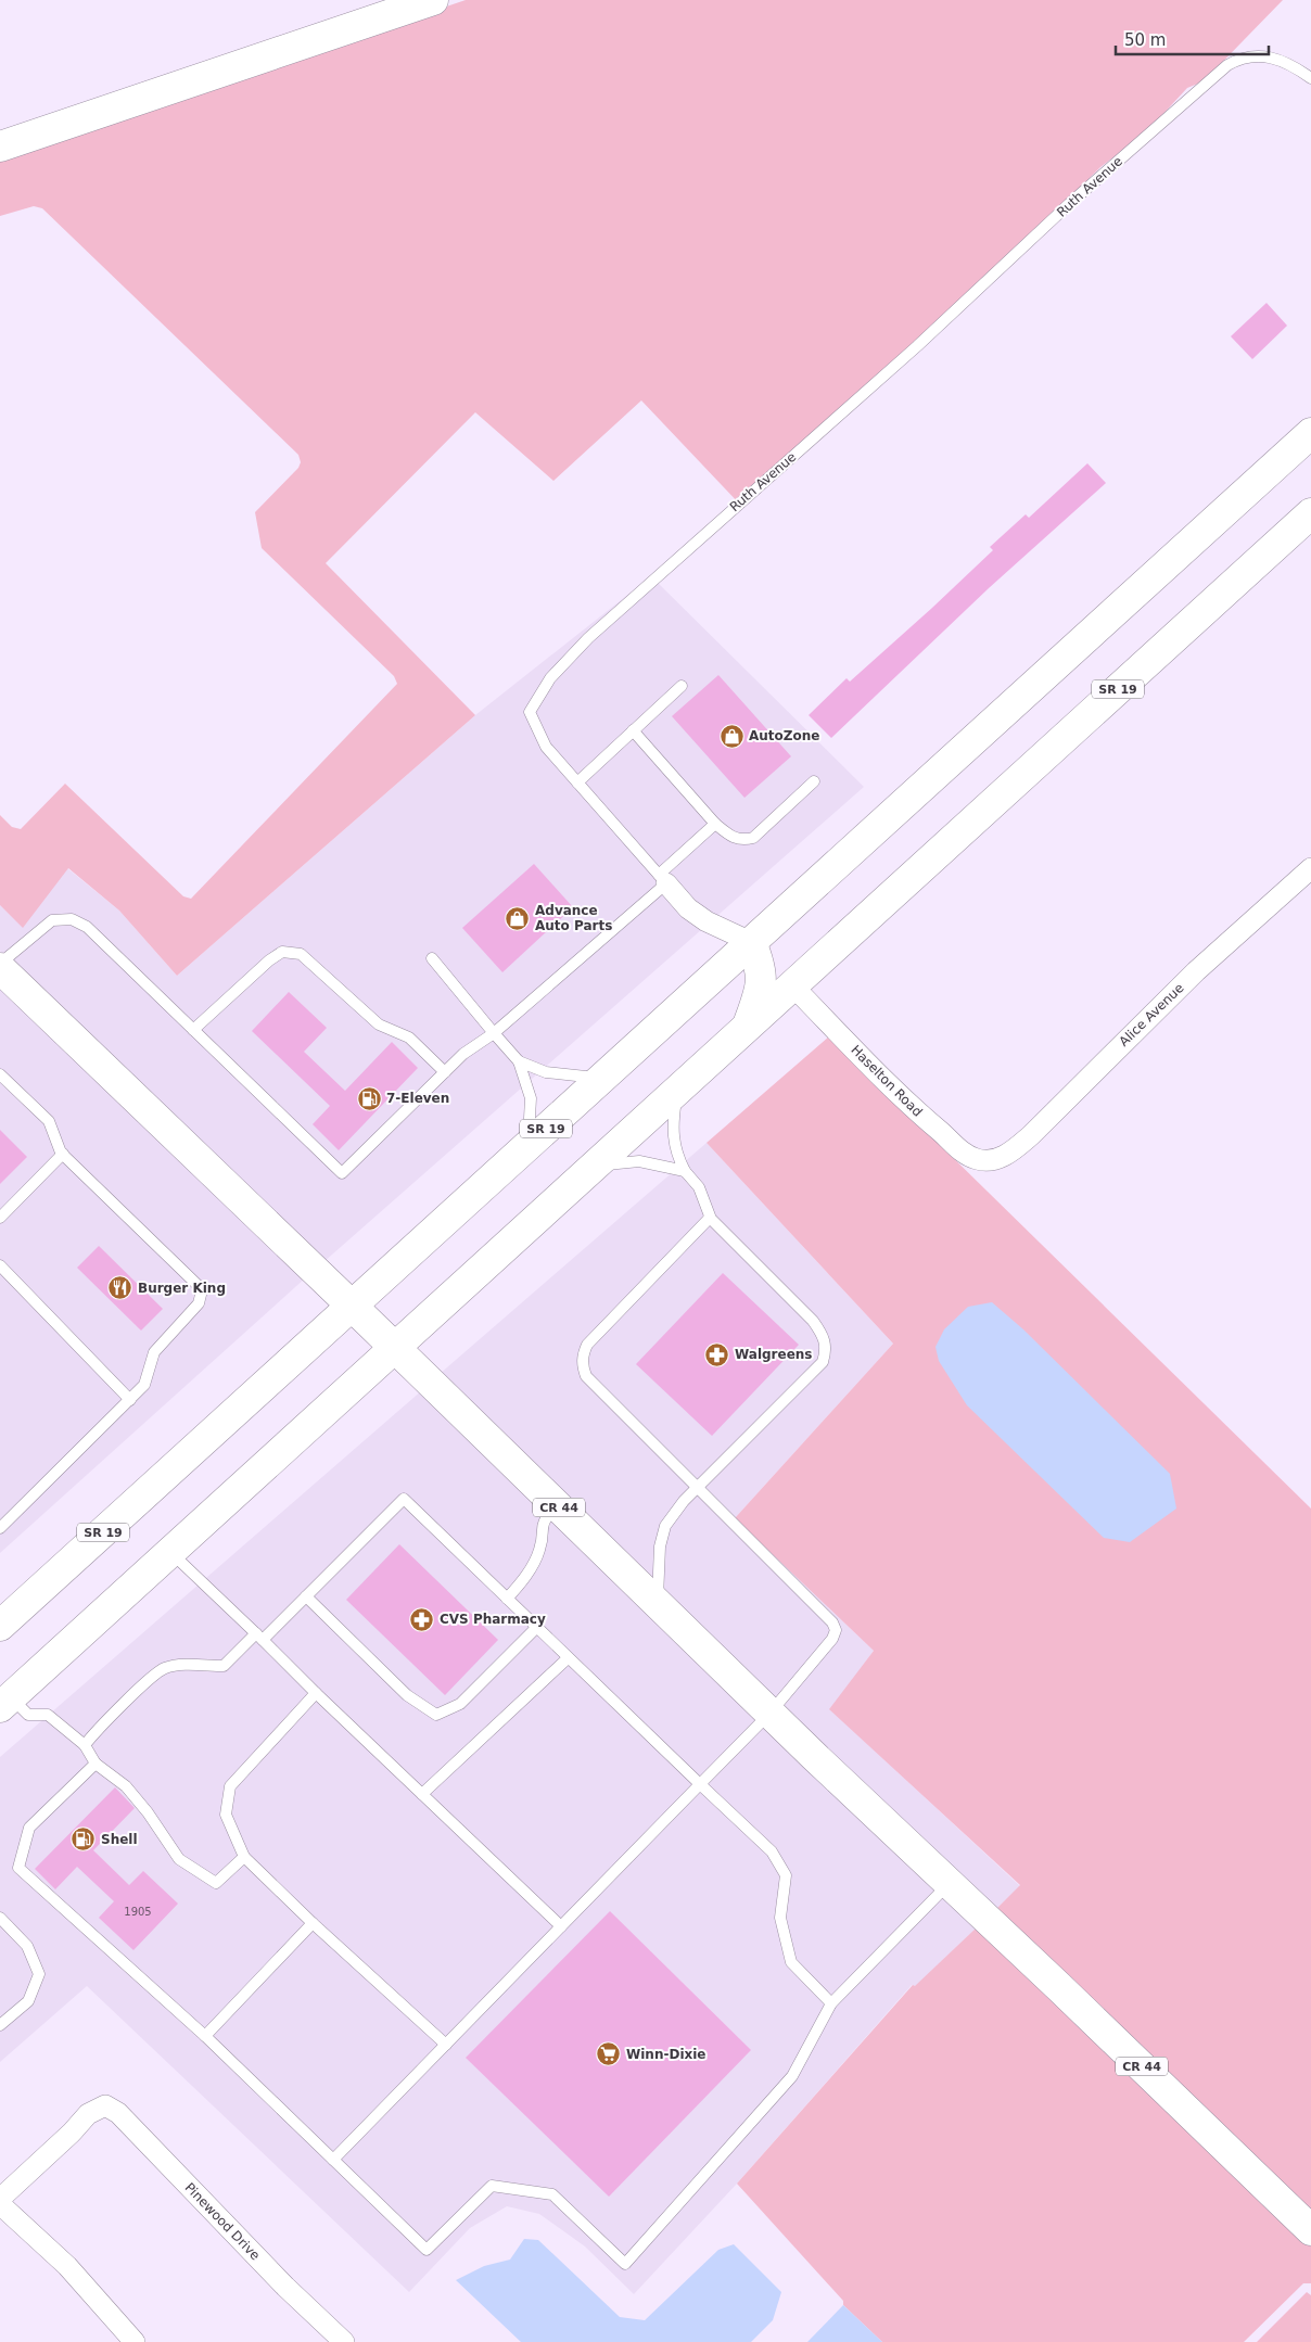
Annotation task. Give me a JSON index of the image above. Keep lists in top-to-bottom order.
{
  "streets": {
    "main road": ["SR 19", "CR 44"],
    "street": [
      "Ruth Avenue",
      "Alice Avenue",
      "Haselton Road",
      "Pinewood Drive"
    ]
  },
  "crossings": [
    ["Ruth Avenue", "SR 19"],
    ["SR 19", "Haselton Road"],
    ["SR 19", "CR 44"],
    ["Alice Avenue", "Haselton Road"]
  ],
  "places": {
    "shop": ["AutoZone", "Advance Auto Parts"],
    "fuel station": ["7-Eleven", "Shell"],
    "restaurant": ["Burger King"],
    "pharmacy": ["Walgreens", "CVS Pharmacy"],
    "supermarket": ["Winn-Dixie"]
  },
  "house_numbers": ["1905"],
  "scale_bar": "50 m"
}
